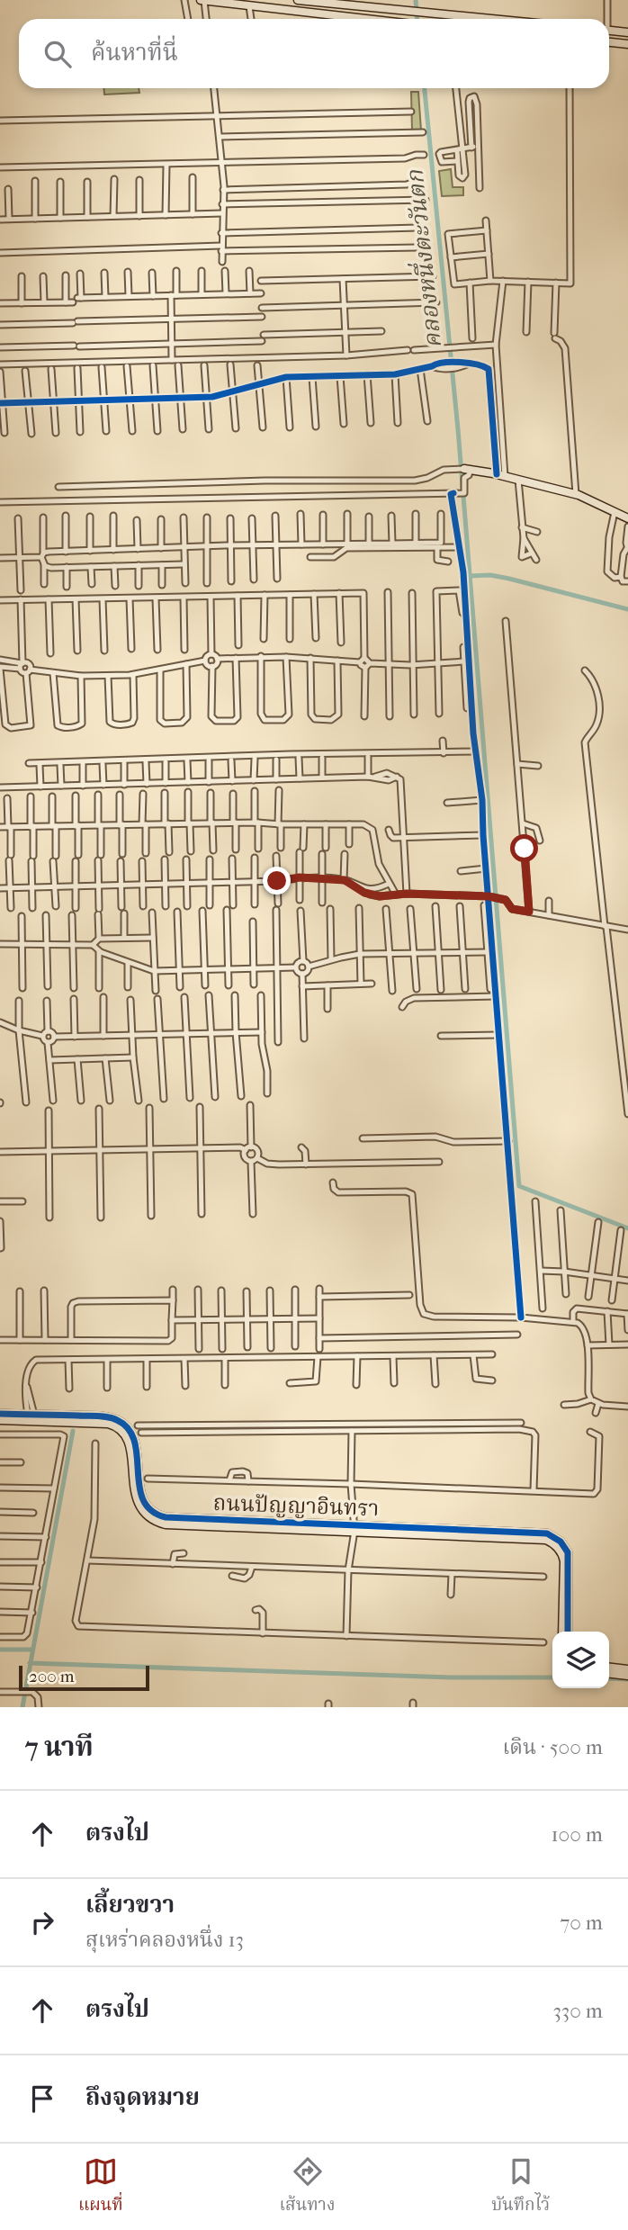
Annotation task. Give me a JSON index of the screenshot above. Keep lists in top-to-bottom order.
{
  "streets": {
    "street": ["ถนนปัญญาอินทรา"]
  },
  "water": ["คลองหนึ่งตะวันตก"],
  "scale_bar": "200 m",
  "page": {
    "search": "ค้นหาที่นี่",
    "scale": "200 m",
    "heading": ["7 นาที", "เดิน · 500 m"],
    "list": [
      ["ตรงไป", "100 m"],
      ["เลี้ยวขวา", "สุเหร่าคลองหนึ่ง 13", "70 m"],
      ["ตรงไป", "330 m"],
      "ถึงจุดหมาย"
    ],
    "nav": ["แผนที่", "เส้นทาง", "บันทึกไว้"]
  }
}
